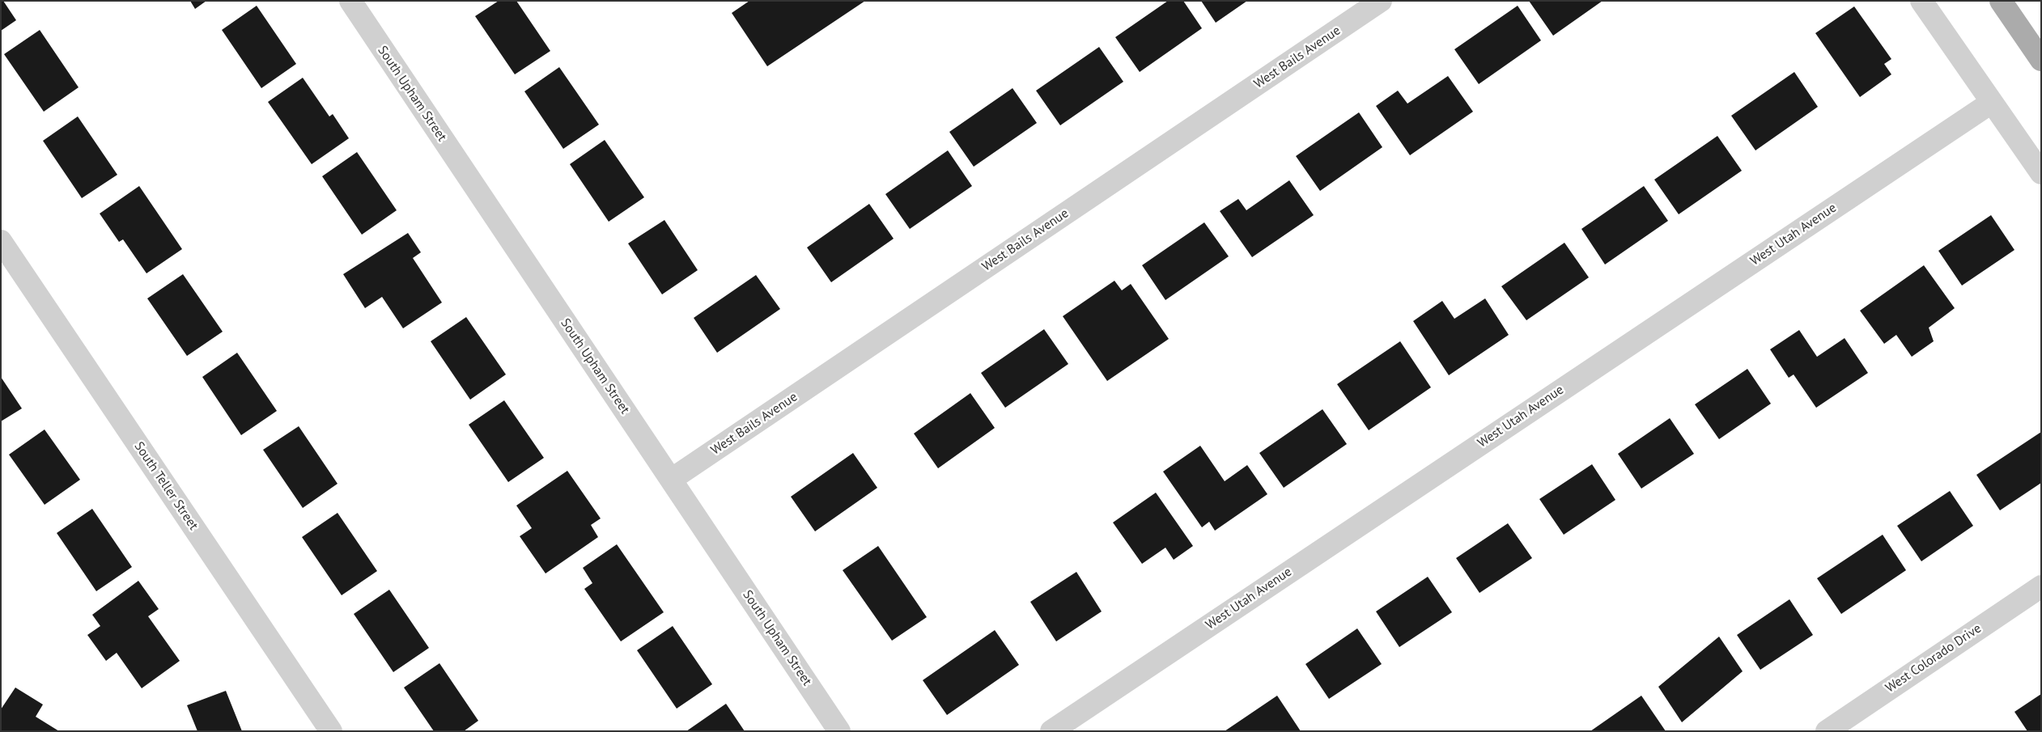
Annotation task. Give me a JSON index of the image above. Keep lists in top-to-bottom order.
{
  "streets": {
    "street": [
      "West Bails Avenue",
      "South Upham Street",
      "West Utah Avenue",
      "South Teller Street",
      "West Colorado Drive"
    ]
  },
  "crossings": [
    ["West Bails Avenue", "South Upham Street"]
  ]
}
